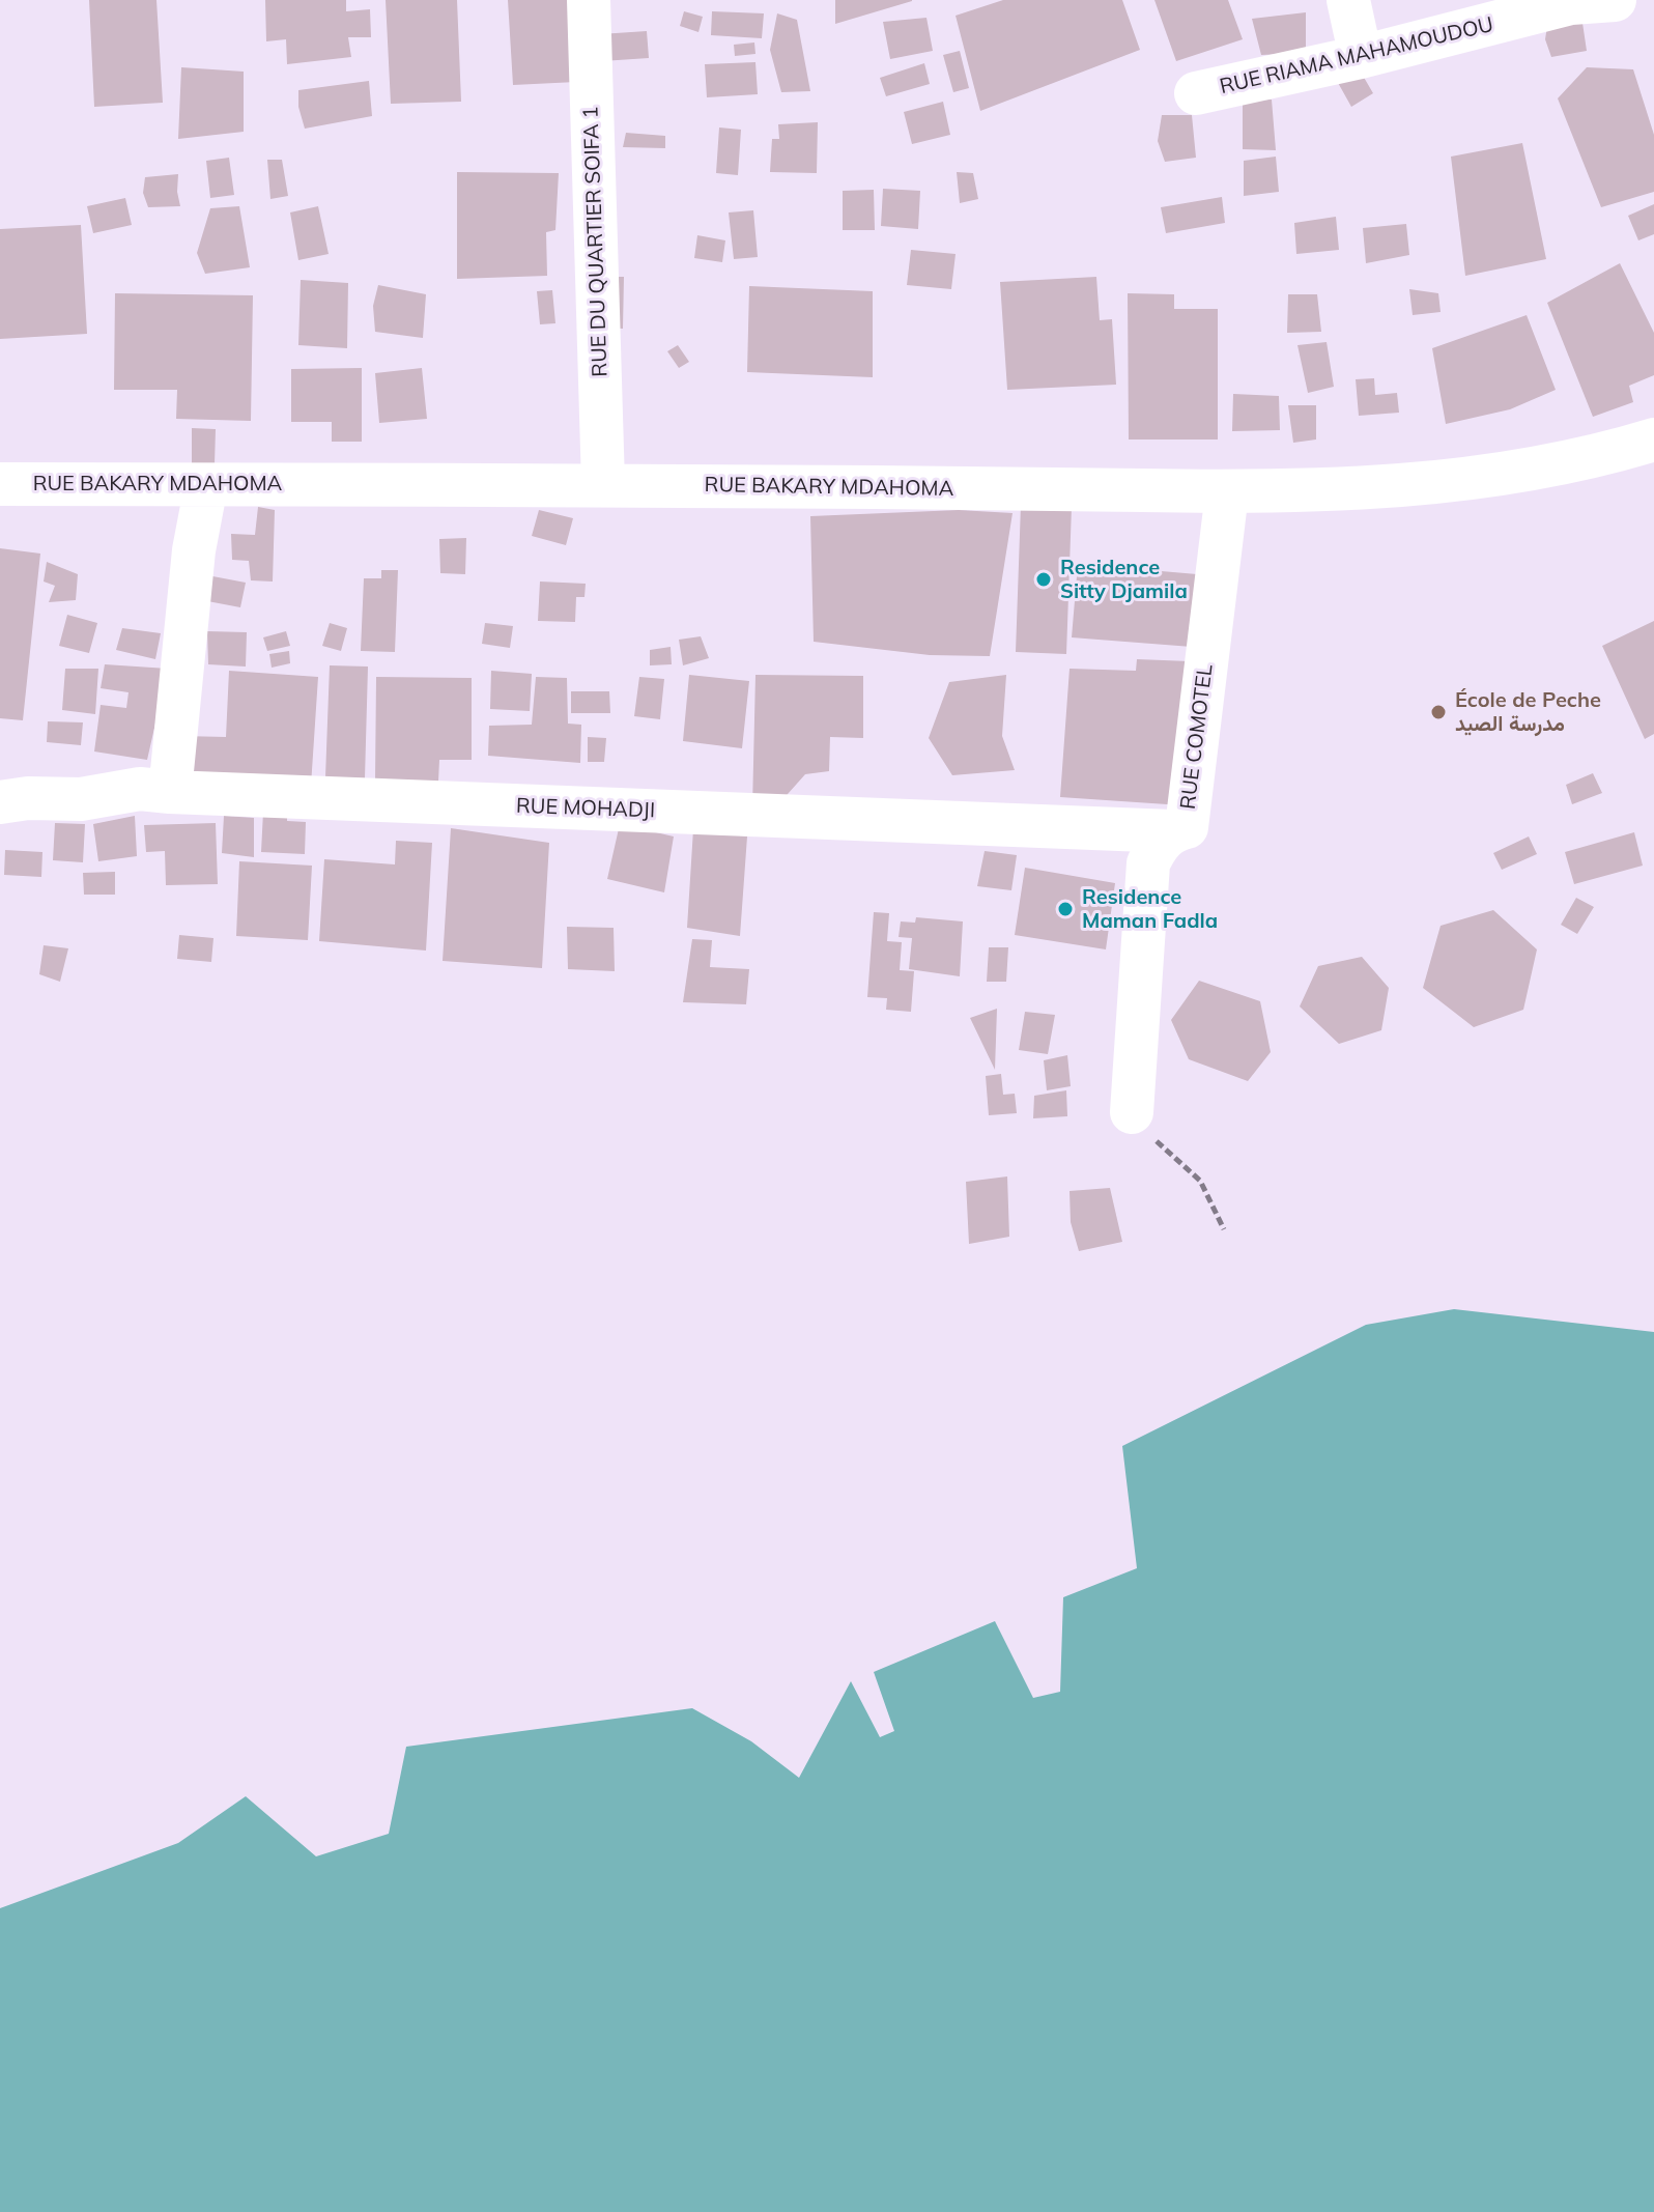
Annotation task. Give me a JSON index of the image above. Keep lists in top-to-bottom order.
{
  "streets": {
    "street": [
      "RUE RIAMA MAHAMOUDOU",
      "RUE DU QUARTIER SOIFA 1",
      "RUE BAKARY MDAHOMA",
      "RUE COMOTEL",
      "RUE MOHADJI"
    ]
  },
  "crossings": [
    ["RUE DU QUARTIER SOIFA 1", "RUE BAKARY MDAHOMA"],
    ["RUE BAKARY MDAHOMA", "RUE COMOTEL"],
    ["RUE COMOTEL", "RUE MOHADJI"]
  ],
  "places": ["Residence Sitty Djamila", "École de Peche مدرسة الصيد", "Residence Maman Fadla"]
}
